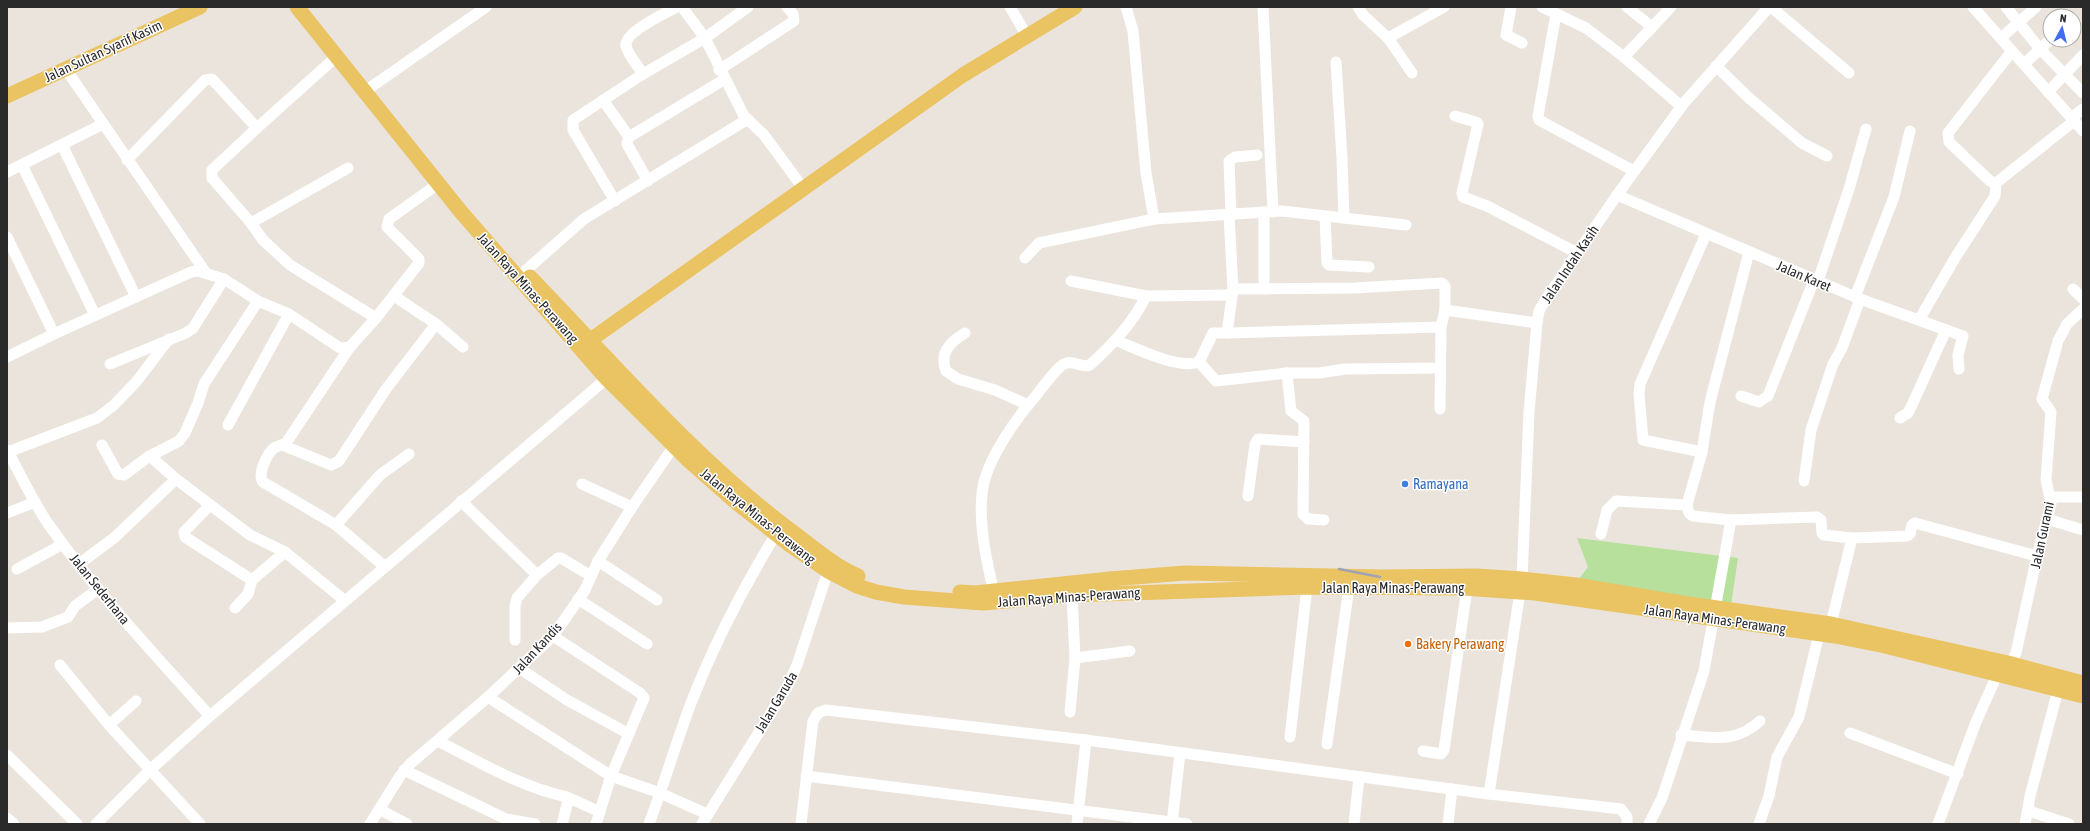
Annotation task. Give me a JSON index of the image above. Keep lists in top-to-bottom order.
{
  "streets": {
    "main road": ["Jalan Sultan Syarif Kasim", "Jalan Raya Minas-Perawang"],
    "street": [
      "Jalan Indah Kasih",
      "Jalan Karet",
      "Jalan Gurami",
      "Jalan Sederhana",
      "Jalan Kandis",
      "Jalan Garuda"
    ]
  },
  "crossings": [
    ["Jalan Indah Kasih", "Jalan Karet"],
    ["Jalan Indah Kasih", "Jalan Raya Minas-Perawang"],
    ["Jalan Raya Minas-Perawang", "Jalan Gurami"],
    ["Jalan Raya Minas-Perawang", "Jalan Kandis"],
    ["Jalan Raya Minas-Perawang", "Jalan Garuda"]
  ],
  "places": ["Ramayana", "Bakery Perawang"],
  "north": "top"
}
